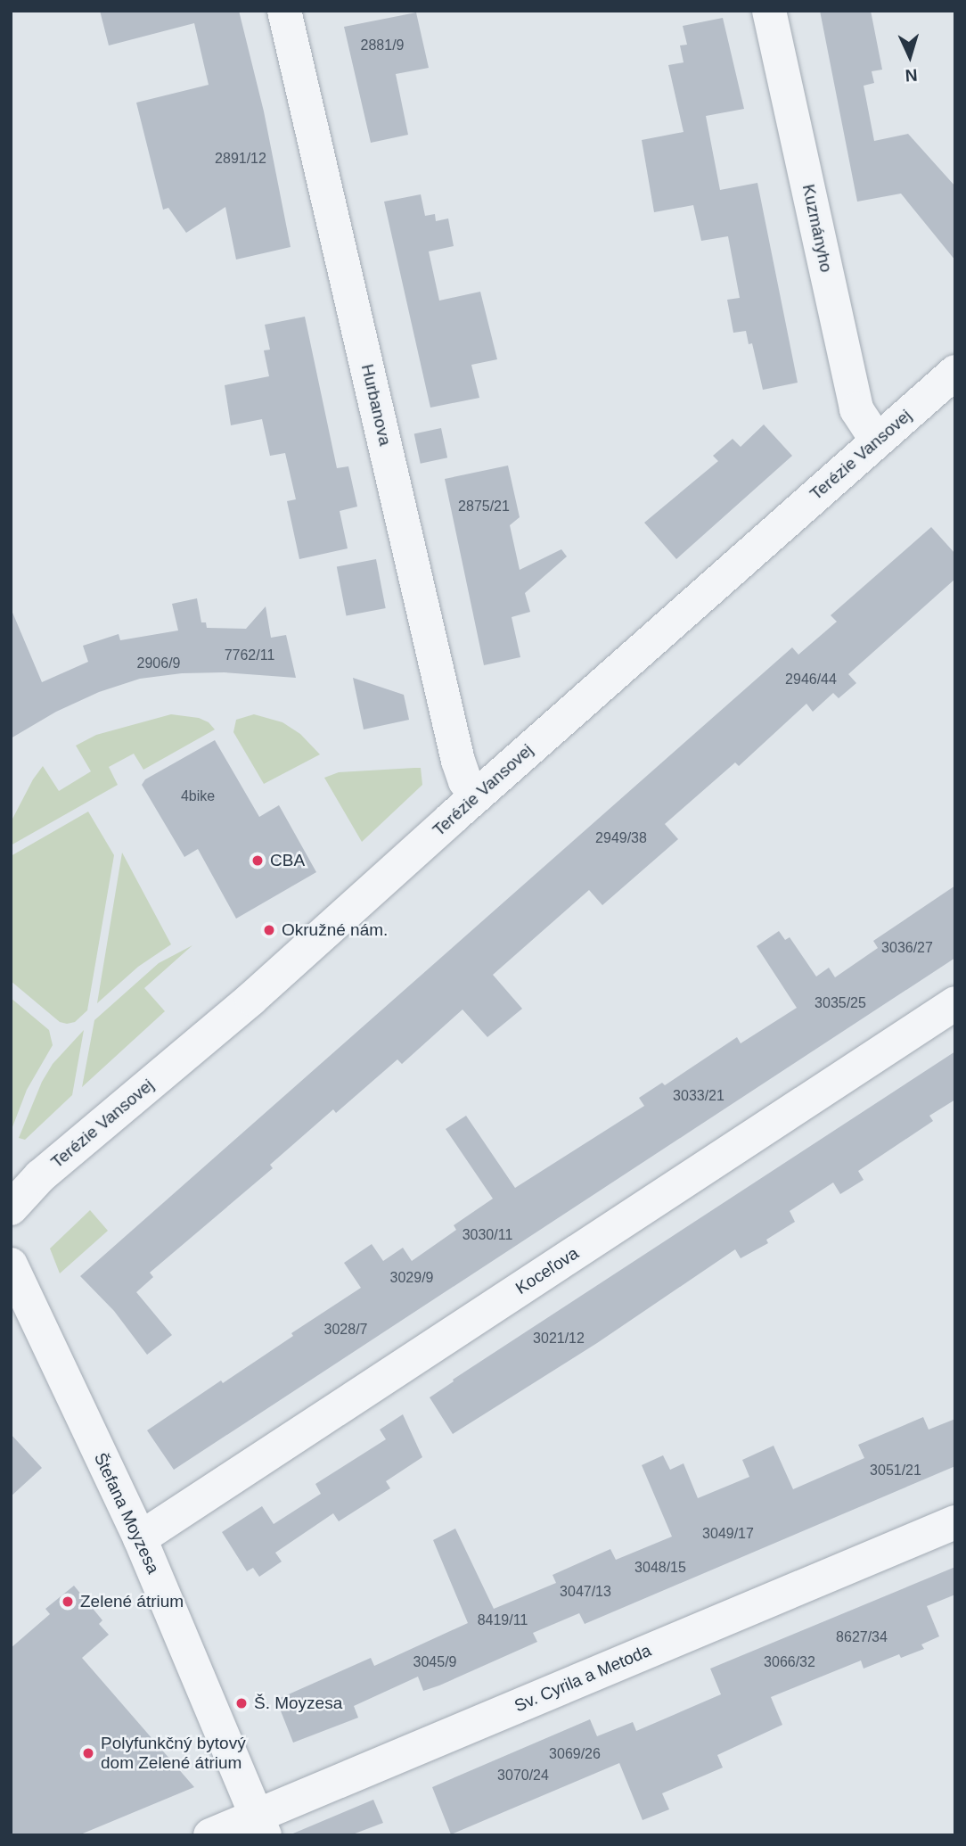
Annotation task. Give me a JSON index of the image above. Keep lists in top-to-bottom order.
{
  "streets": {
    "street": [
      "Kuzmányho",
      "Hurbanova",
      "Terézie Vansovej",
      "Koceľova",
      "Štefana Moyzesa",
      "Sv. Cyrila a Metoda"
    ]
  },
  "crossings": [
    ["Kuzmányho", "Terézie Vansovej"],
    ["Hurbanova", "Terézie Vansovej"],
    ["Koceľova", "Štefana Moyzesa"],
    ["Štefana Moyzesa", "Sv. Cyrila a Metoda"]
  ],
  "places": [
    "CBA",
    "Okružné nám.",
    "Zelené átrium",
    "Š. Moyzesa",
    "Polyfunkčný bytový dom Zelené átrium"
  ],
  "house_numbers": [
    "2881/9",
    "2891/12",
    "2875/21",
    "7762/11",
    "2906/9",
    "2946/44",
    "4bike",
    "2949/38",
    "3036/27",
    "3035/25",
    "3033/21",
    "3030/11",
    "3029/9",
    "3028/7",
    "3021/12",
    "3051/21",
    "3049/17",
    "3048/15",
    "3047/13",
    "8419/11",
    "8627/34",
    "3045/9",
    "3066/32",
    "3069/26",
    "3070/24"
  ],
  "north": "bottom"
}
